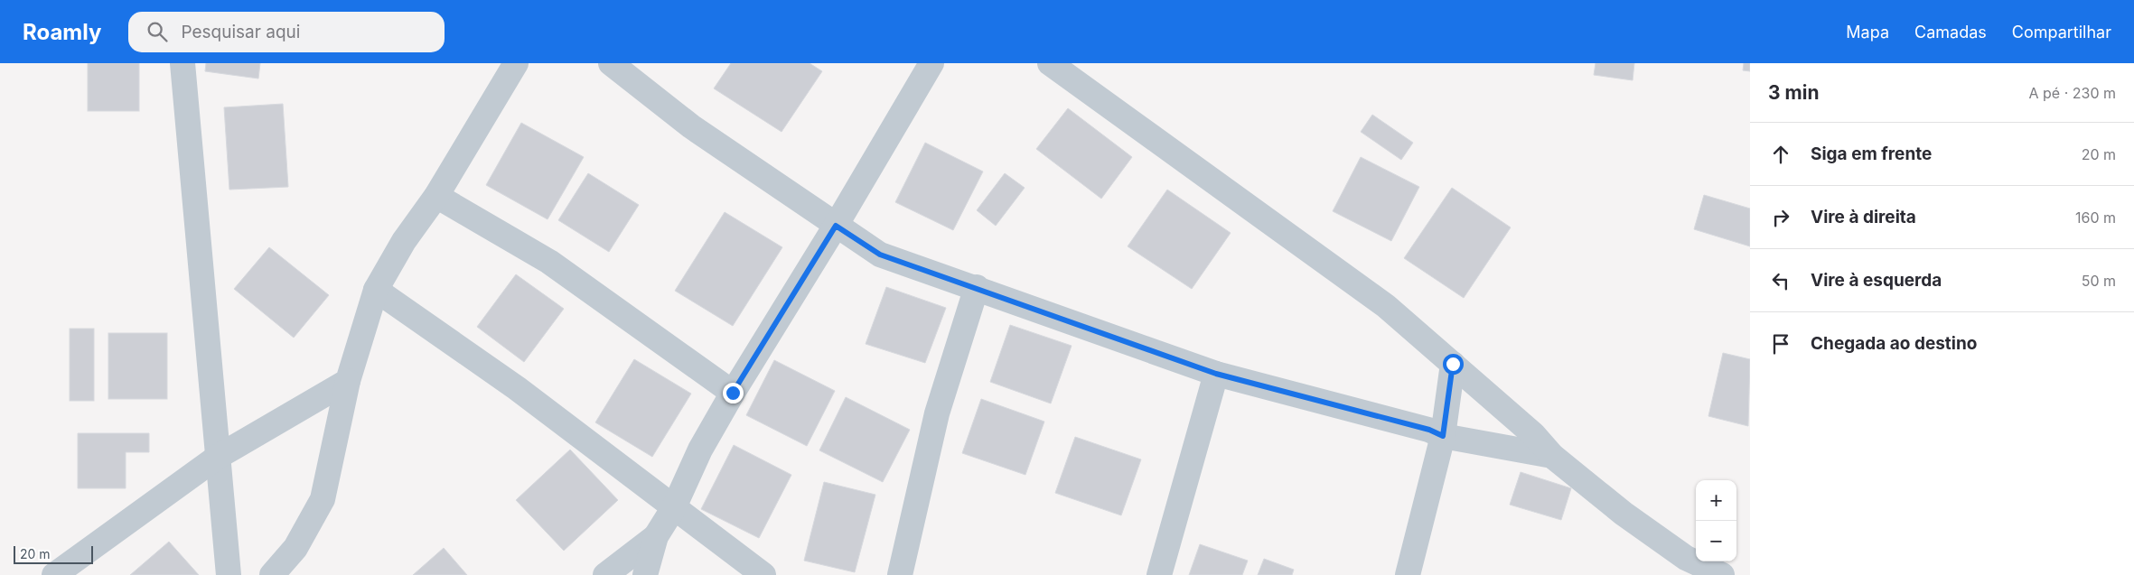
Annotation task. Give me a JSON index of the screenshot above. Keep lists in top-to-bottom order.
{
  "scale_bar": "20 m",
  "page": {
    "header": "Roamly",
    "search": "Pesquisar aqui",
    "nav": ["Mapa", "Camadas", "Compartilhar"],
    "heading": ["3 min", "A pé · 230 m"],
    "list": [
      ["Siga em frente", "20 m"],
      ["Vire à direita", "160 m"],
      ["Vire à esquerda", "50 m"],
      "Chegada ao destino"
    ],
    "map_buttons": ["+", "−"],
    "scale": "20 m"
  }
}
